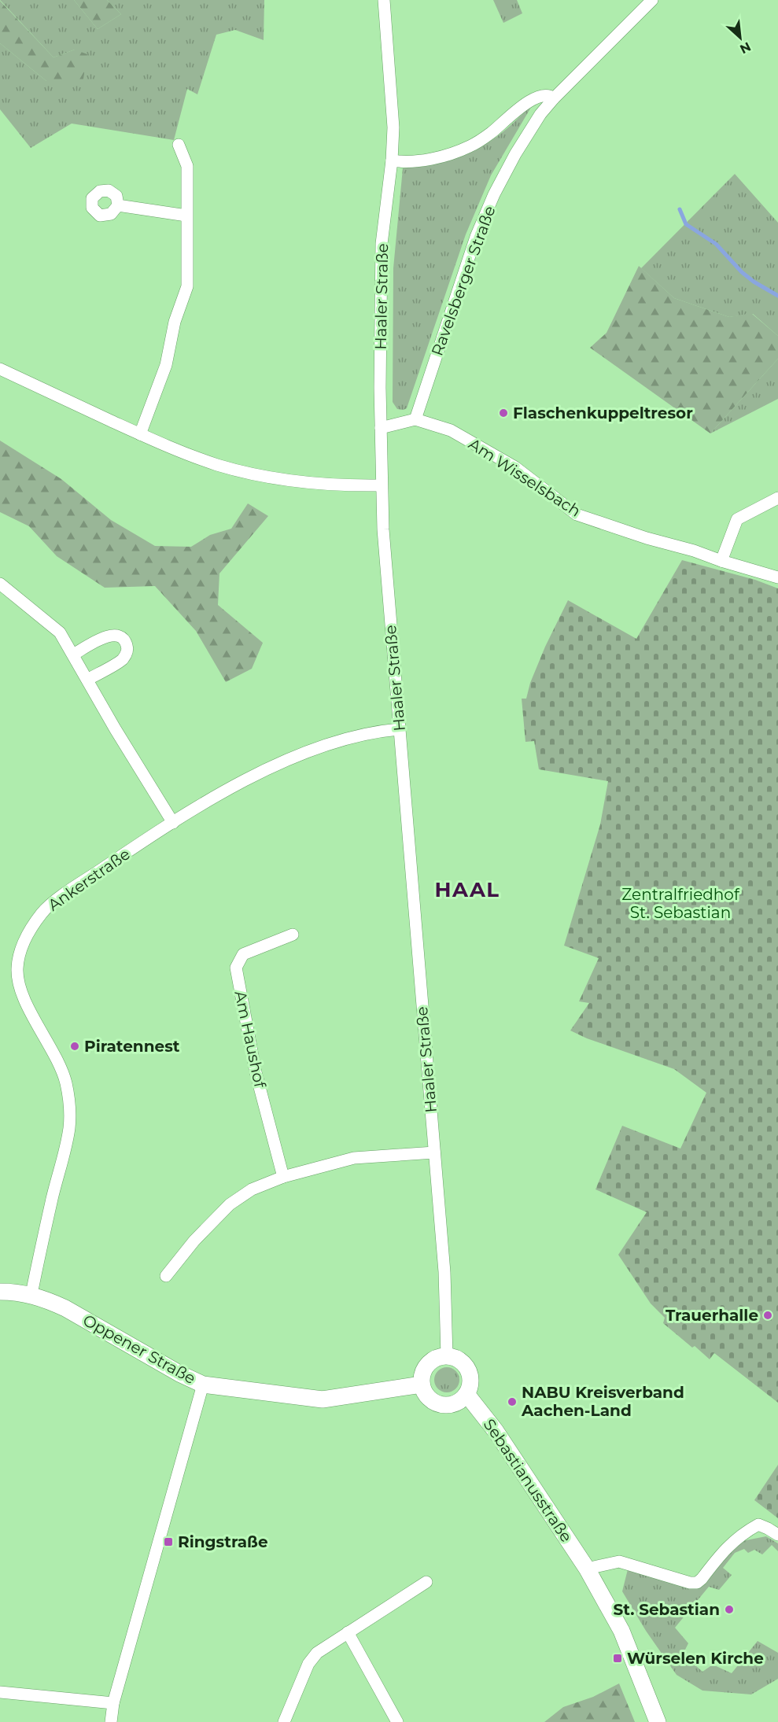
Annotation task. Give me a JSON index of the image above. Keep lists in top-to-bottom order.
{
  "streets": {
    "street": [
      "Ravelsberger Straße",
      "Haaler Straße",
      "Am Wisselsbach",
      "Ankerstraße",
      "Am Haushof",
      "Oppener Straße",
      "Sebastianusstraße"
    ]
  },
  "crossings": [
    ["Ravelsberger Straße", "Am Wisselsbach"],
    ["Haaler Straße", "Ankerstraße"],
    ["Haaler Straße", "Oppener Straße"],
    ["Haaler Straße", "Sebastianusstraße"],
    ["Ankerstraße", "Oppener Straße"],
    ["Oppener Straße", "Sebastianusstraße"]
  ],
  "districts": ["HAAL"],
  "parks": ["Zentralfriedhof St. Sebastian"],
  "places": {
    "other": [
      "Flaschenkuppeltresor",
      "Piratennest",
      "Trauerhalle",
      "NABU Kreisverband Aachen-Land",
      "St. Sebastian"
    ],
    "transit": ["Ringstraße", "Würselen Kirche"]
  },
  "north": "bottom right"
}
